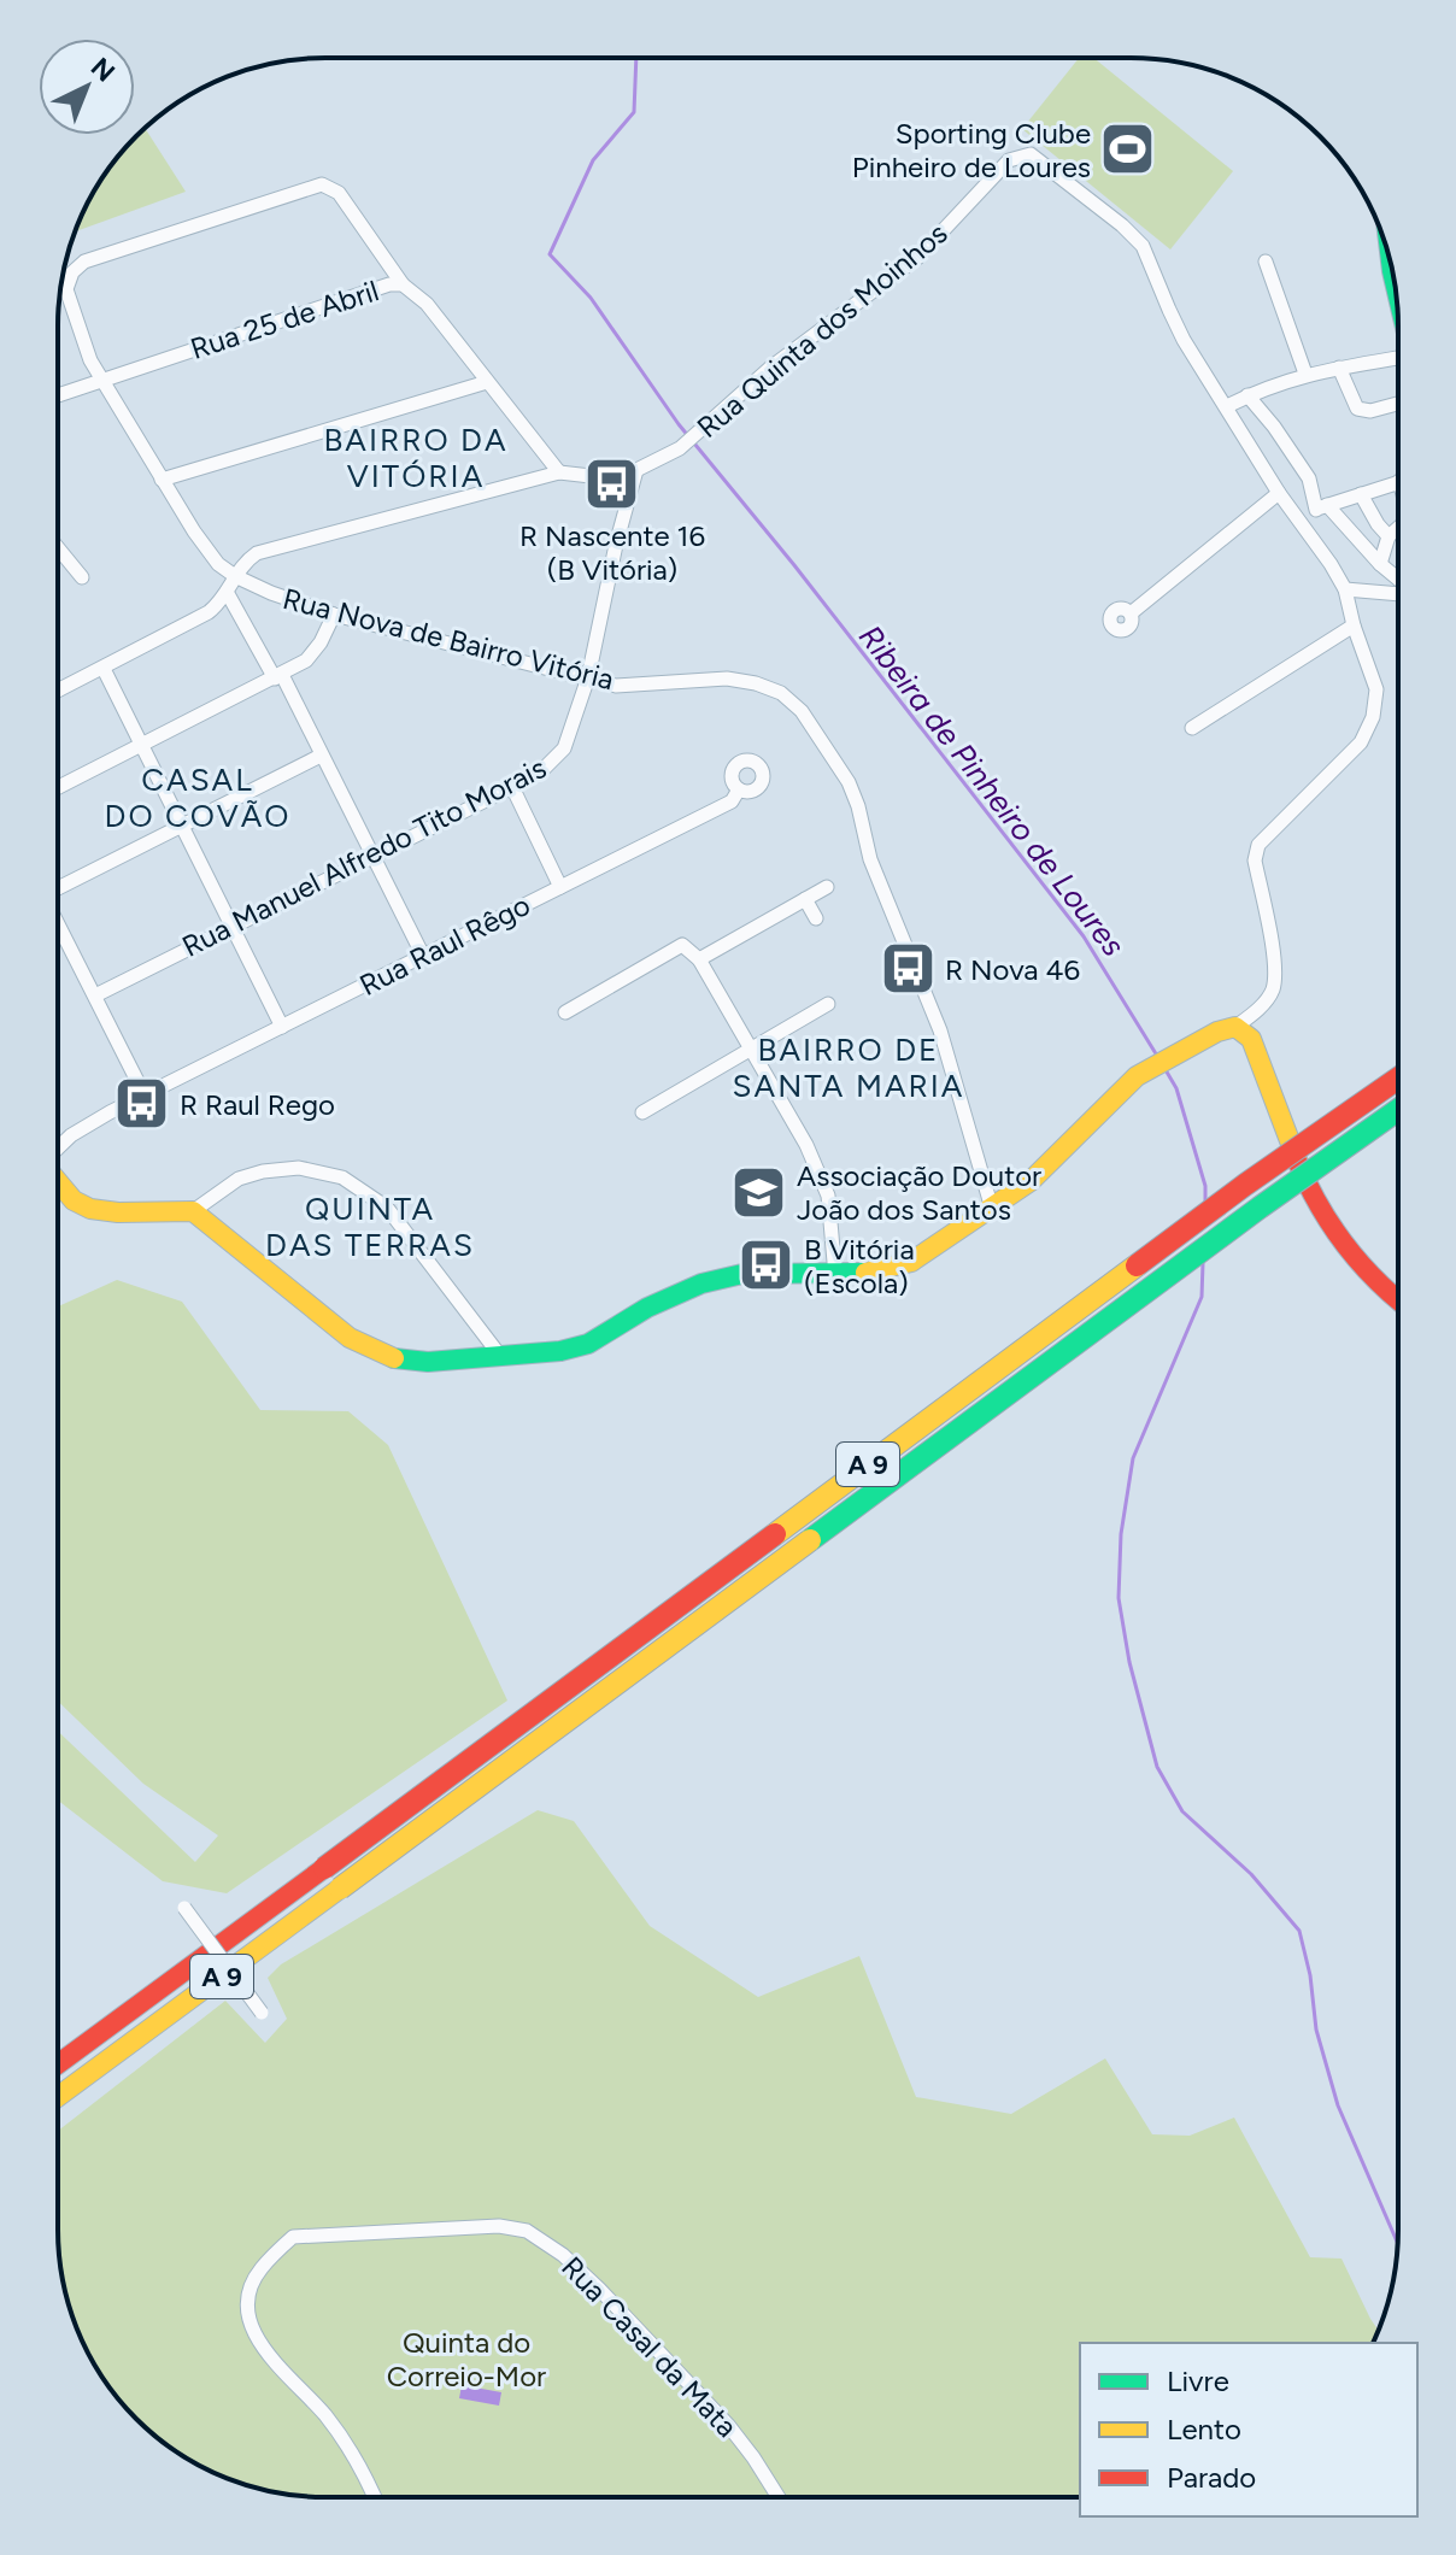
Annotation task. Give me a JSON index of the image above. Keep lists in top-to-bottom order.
{
  "streets": {
    "main road": ["A 9"],
    "street": [
      "Rua 25 de Abril",
      "Rua Quinta dos Moinhos",
      "Rua Nova de Bairro Vitória",
      "Rua Manuel Alfredo Tito Morais",
      "Rua Raul Rêgo",
      "Rua Casal da Mata"
    ]
  },
  "crossings": [
    ["Rua 25 de Abril", "Rua Quinta dos Moinhos"],
    ["Rua Quinta dos Moinhos", "Rua Nova de Bairro Vitória"],
    ["Rua Quinta dos Moinhos", "Rua Manuel Alfredo Tito Morais"],
    ["Rua Nova de Bairro Vitória", "Rua Manuel Alfredo Tito Morais"]
  ],
  "districts": [
    "BAIRRO DA VITÓRIA",
    "CASAL DO COVÃO",
    "BAIRRO DE SANTA MARIA",
    "QUINTA DAS TERRAS"
  ],
  "water": ["Ribeira de Pinheiro de Loures"],
  "parks": ["Quinta do Correio-Mor"],
  "places": {
    "sports": ["Sporting Clube Pinheiro de Loures"],
    "bus stop": [
      "R Nascente 16 (B Vitória)",
      "R Nova 46",
      "R Raul Rego",
      "B Vitória (Escola)"
    ],
    "school or university": ["Associação Doutor João dos Santos"]
  },
  "legend": ["Livre", "Lento", "Parado"],
  "north": "top right"
}
